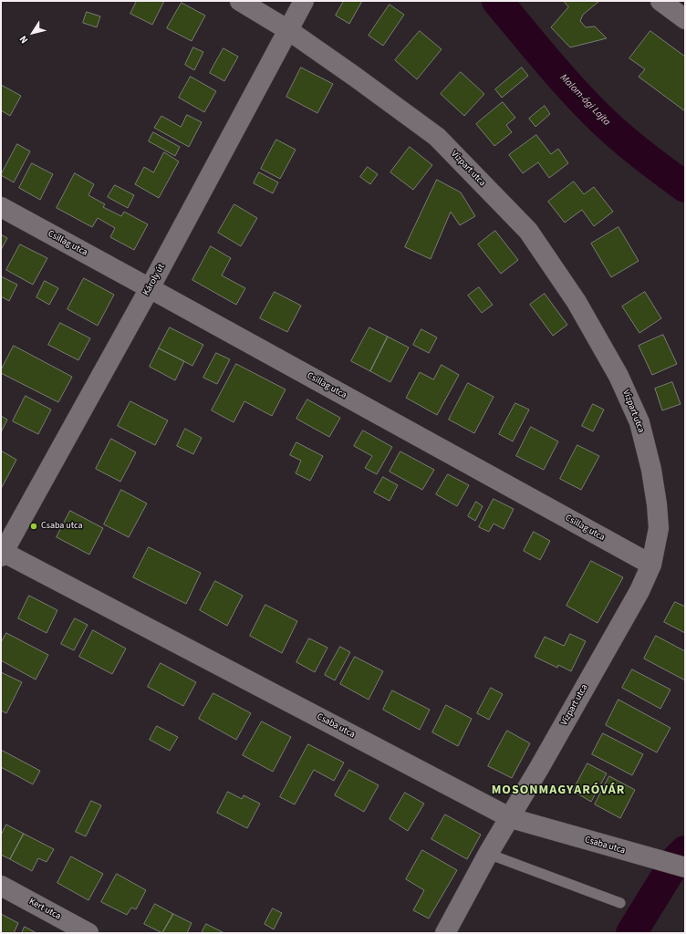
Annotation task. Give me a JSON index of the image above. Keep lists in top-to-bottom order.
{
  "streets": {
    "street": [
      "Vízpart utca",
      "Csillag utca",
      "Károly út",
      "Csaba utca",
      "Kert utca"
    ]
  },
  "crossings": [
    ["Vízpart utca", "Csillag utca"],
    ["Vízpart utca", "Károly út"],
    ["Vízpart utca", "Csaba utca"],
    ["Csillag utca", "Károly út"],
    ["Károly út", "Csaba utca"]
  ],
  "districts": ["MOSONMAGYARÓVÁR"],
  "water": ["Malom-ági Lajta"],
  "places": ["Csaba utca"],
  "north": "bottom left"
}
